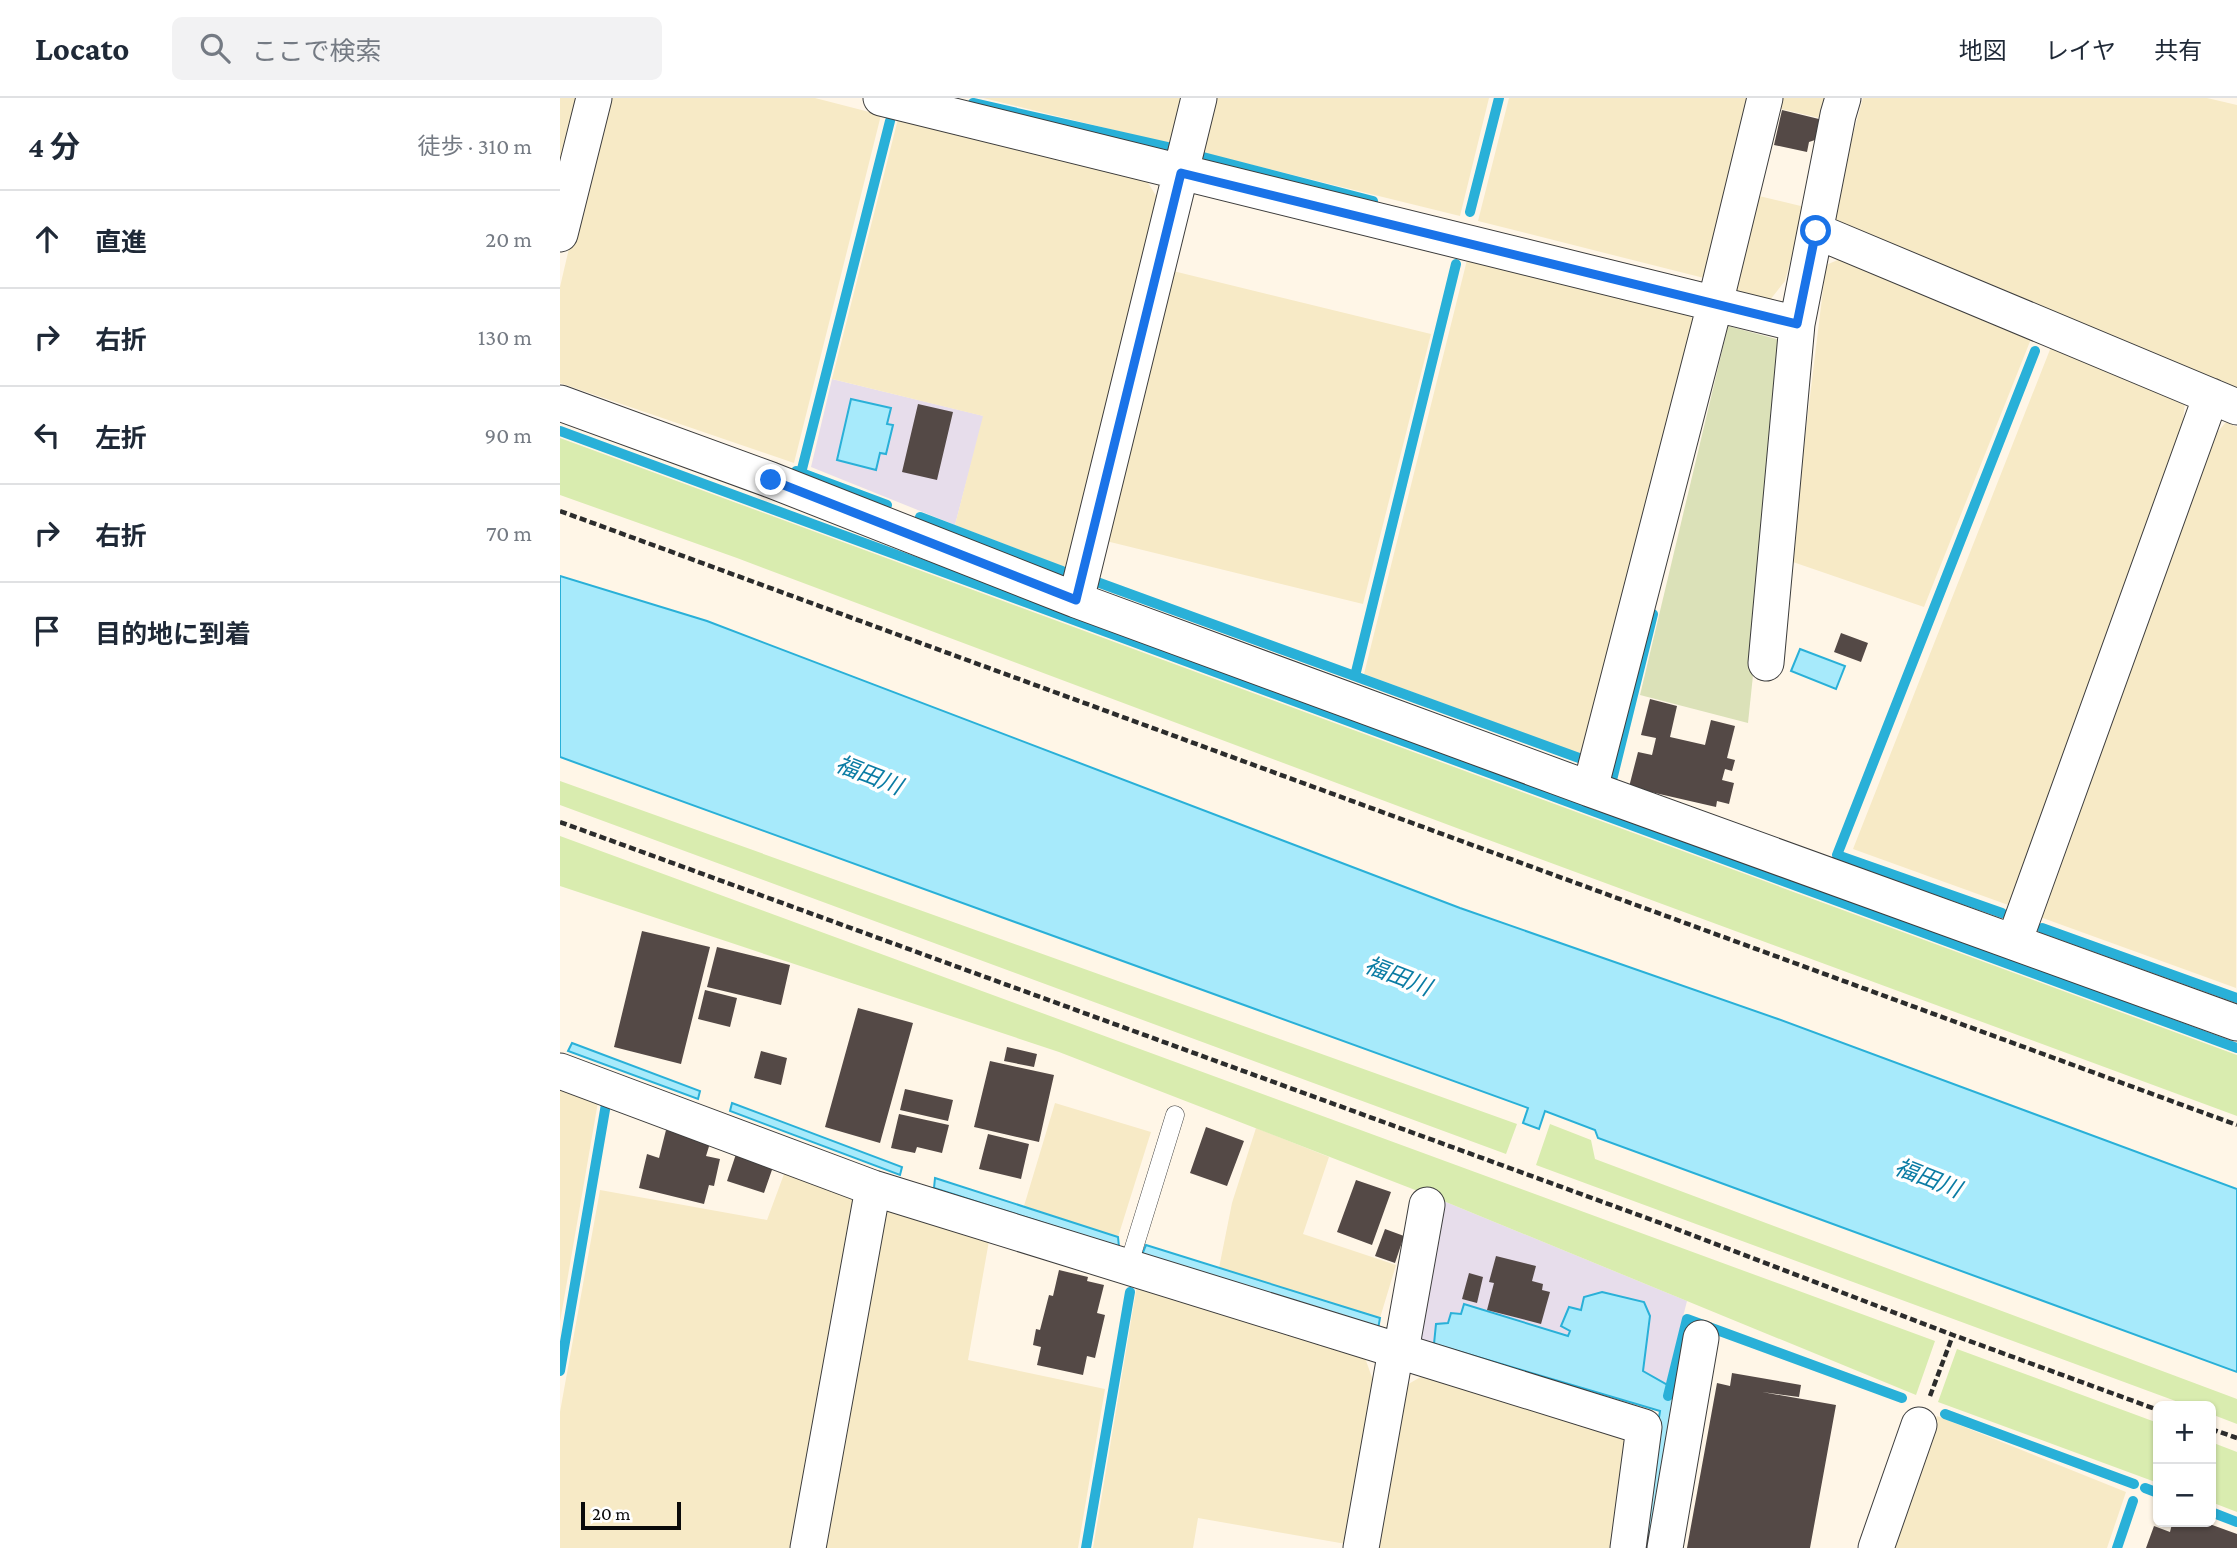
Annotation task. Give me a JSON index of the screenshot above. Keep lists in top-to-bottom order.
{
  "water": ["福田川"],
  "scale_bar": "20 m",
  "page": {
    "header": "Locato",
    "search": "ここで検索",
    "nav": ["地図", "レイヤ", "共有"],
    "heading": ["4 分", "徒歩 · 310 m"],
    "list": [
      ["直進", "20 m"],
      ["右折", "130 m"],
      ["左折", "90 m"],
      ["右折", "70 m"],
      "目的地に到着"
    ],
    "map_buttons": ["+", "−"],
    "scale": "20 m"
  }
}
